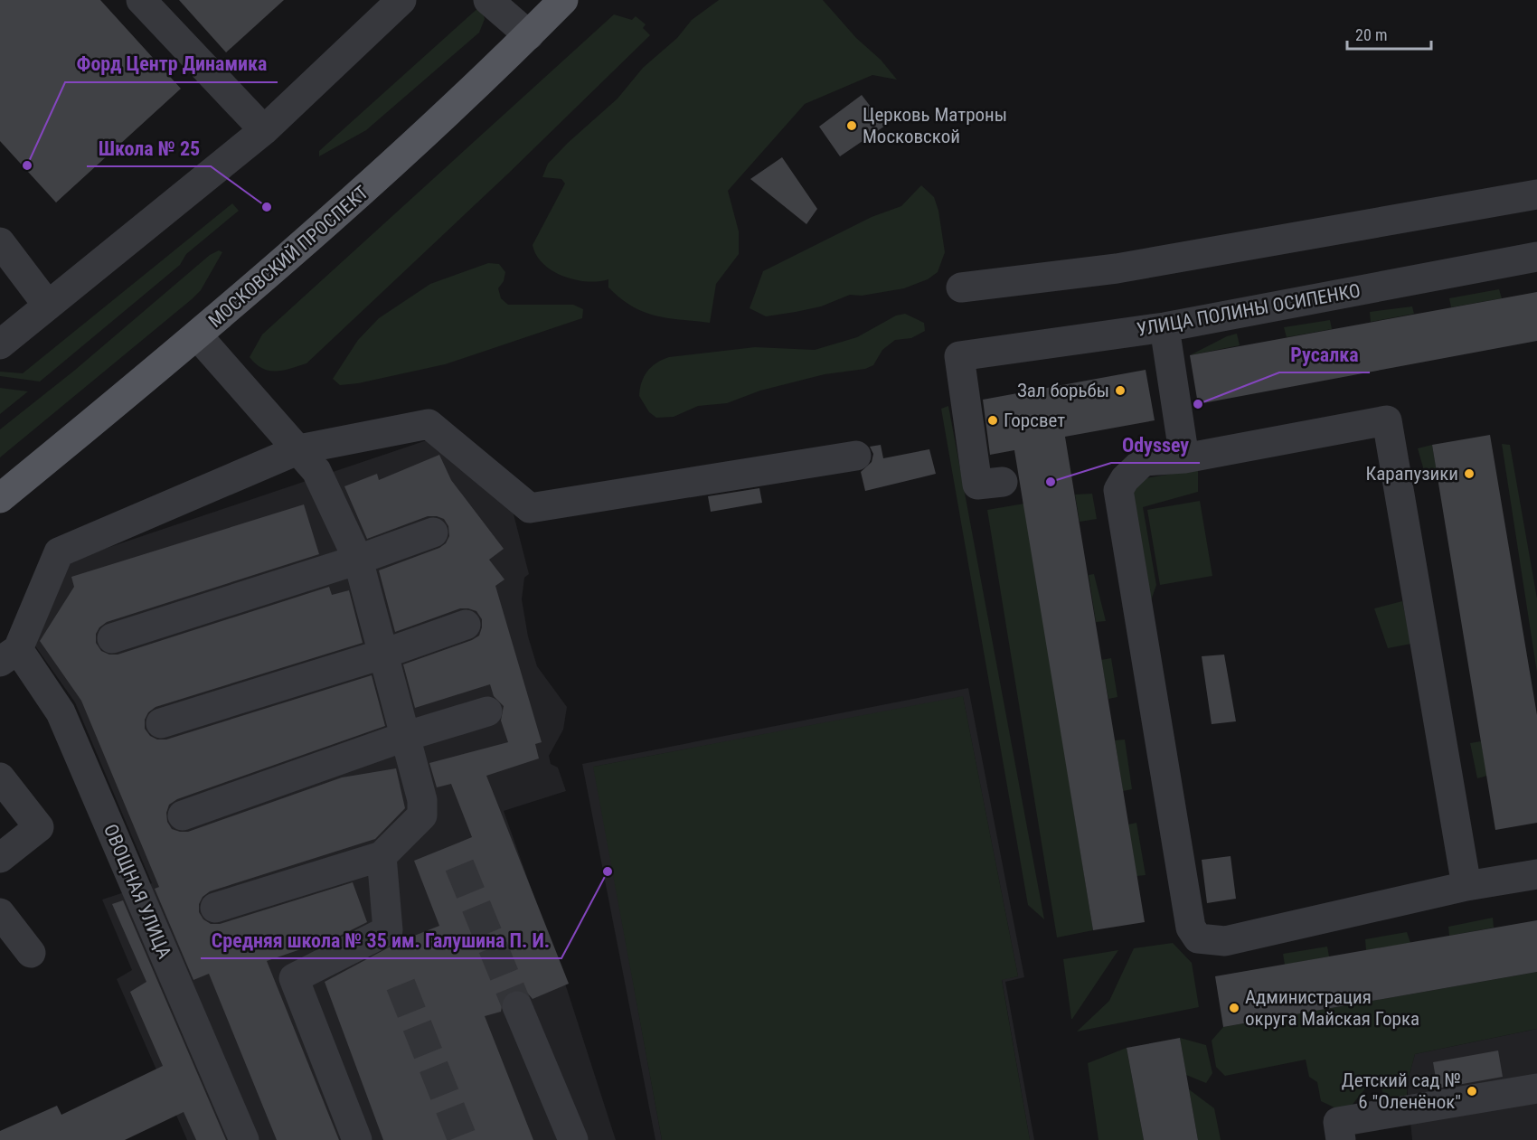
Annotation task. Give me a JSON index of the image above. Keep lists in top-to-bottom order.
{
  "streets": {
    "main road": ["МОСКОВСКИЙ ПРОСПЕКТ"],
    "street": ["УЛИЦА ПОЛИНЫ ОСИПЕНКО", "ОВОЩНАЯ УЛИЦА"]
  },
  "places": [
    "Церковь Матроны Московской",
    "Форд Центр Динамика",
    "Школа № 25",
    "Зал борьбы",
    "Русалка",
    "Горсвет",
    "Карапузики",
    "Odyssey",
    "Средняя школа № 35 им. Галушина П. И.",
    "Администрация округа Майская Горка",
    "Детский сад № 6 \"Оленёнок\""
  ],
  "scale_bar": "20 m"
}
